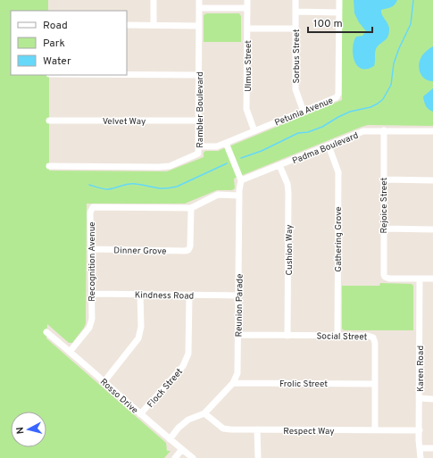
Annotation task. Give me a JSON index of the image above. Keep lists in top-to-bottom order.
{
  "streets": {
    "street": [
      "Sorbus Street",
      "Ulmus Street",
      "Rambler Boulevard",
      "Petunia Avenue",
      "Velvet Way",
      "Padma Boulevard",
      "Rejoice Street",
      "Gathering Grove",
      "Dinner Grove",
      "Cushion Way",
      "Recognition Avenue",
      "Kindness Road",
      "Reunion Parade",
      "Social Street",
      "Karen Road",
      "Frolic Street",
      "Flock Street",
      "Rosso Drive",
      "Respect Way"
    ]
  },
  "crossings": [
    ["Sorbus Street", "Petunia Avenue"],
    ["Ulmus Street", "Petunia Avenue"],
    ["Rambler Boulevard", "Petunia Avenue"],
    ["Rambler Boulevard", "Velvet Way"],
    ["Petunia Avenue", "Reunion Parade"],
    ["Padma Boulevard", "Rejoice Street"],
    ["Padma Boulevard", "Gathering Grove"],
    ["Padma Boulevard", "Cushion Way"],
    ["Padma Boulevard", "Reunion Parade"],
    ["Rejoice Street", "Karen Road"],
    ["Gathering Grove", "Social Street"],
    ["Dinner Grove", "Recognition Avenue"],
    ["Cushion Way", "Social Street"],
    ["Recognition Avenue", "Kindness Road"],
    ["Recognition Avenue", "Reunion Parade"],
    ["Recognition Avenue", "Rosso Drive"],
    ["Kindness Road", "Reunion Parade"],
    ["Kindness Road", "Flock Street"],
    ["Reunion Parade", "Social Street"],
    ["Reunion Parade", "Frolic Street"],
    ["Reunion Parade", "Rosso Drive"],
    ["Reunion Parade", "Respect Way"],
    ["Social Street", "Frolic Street"],
    ["Social Street", "Respect Way"],
    ["Karen Road", "Respect Way"],
    ["Flock Street", "Rosso Drive"]
  ],
  "legend": ["Road", "Park", "Water"],
  "scale_bar": "100 m",
  "north": "left"
}
